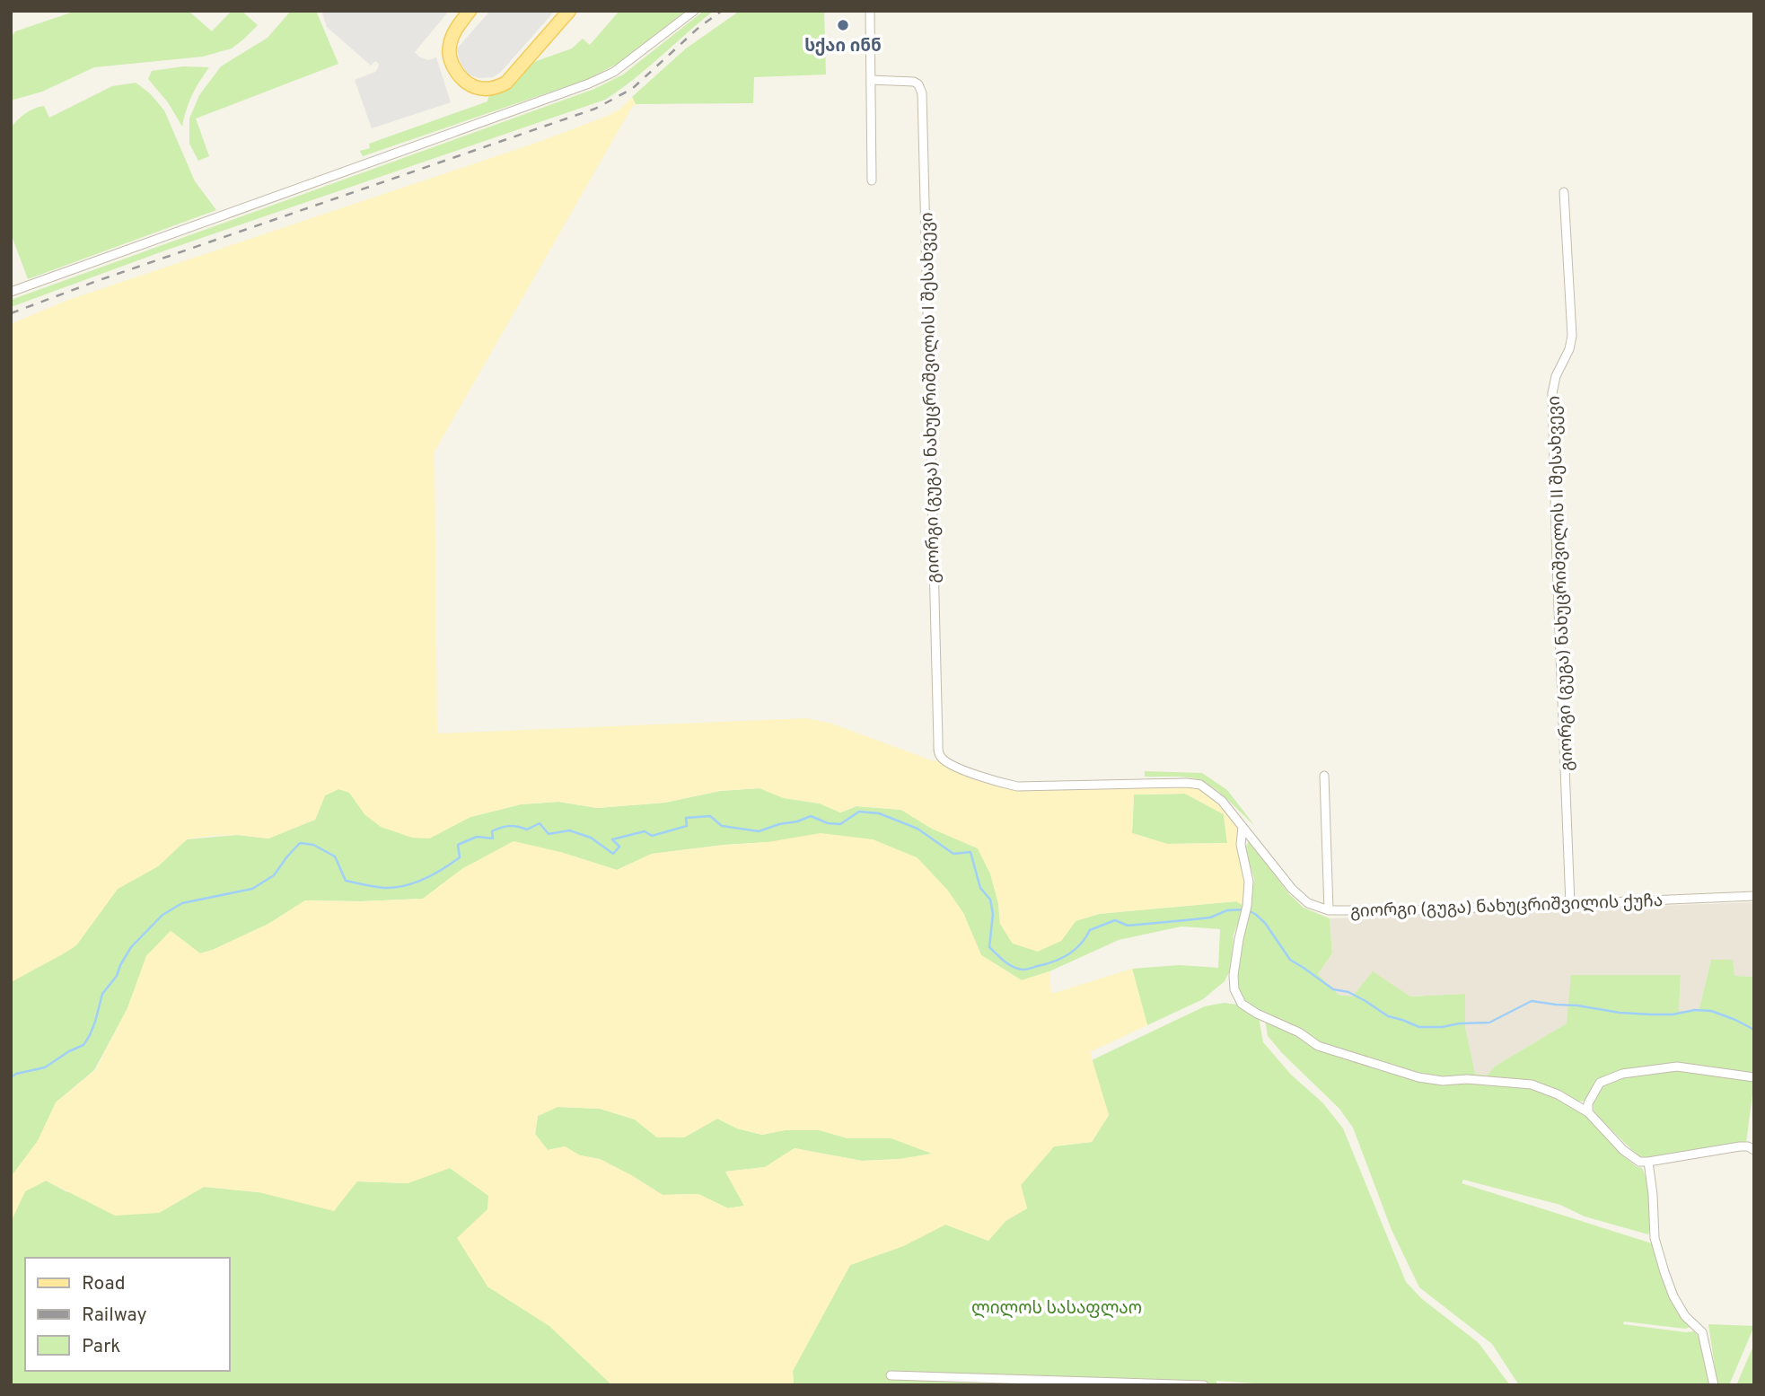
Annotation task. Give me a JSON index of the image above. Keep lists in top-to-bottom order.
{
  "streets": {
    "street": ["გიორგი (გუგა) ნახუცრიშვილის I შესახვევი", "გიორგი (გუგა) ნახუცრიშვილის II შესახვევი", "გიორგი (გუგა) ნახუცრიშვილის ქუჩა"]
  },
  "crossings": [
    ["გიორგი (გუგა) ნახუცრიშვილის I შესახვევი", "გიორგი (გუგა) ნახუცრიშვილის ქუჩა"],
    ["გიორგი (გუგა) ნახუცრიშვილის II შესახვევი", "გიორგი (გუგა) ნახუცრიშვილის ქუჩა"]
  ],
  "parks": ["ლილოს სასაფლაო"],
  "places": ["სქაი ინნ"],
  "legend": ["Road", "Railway", "Park"]
}
